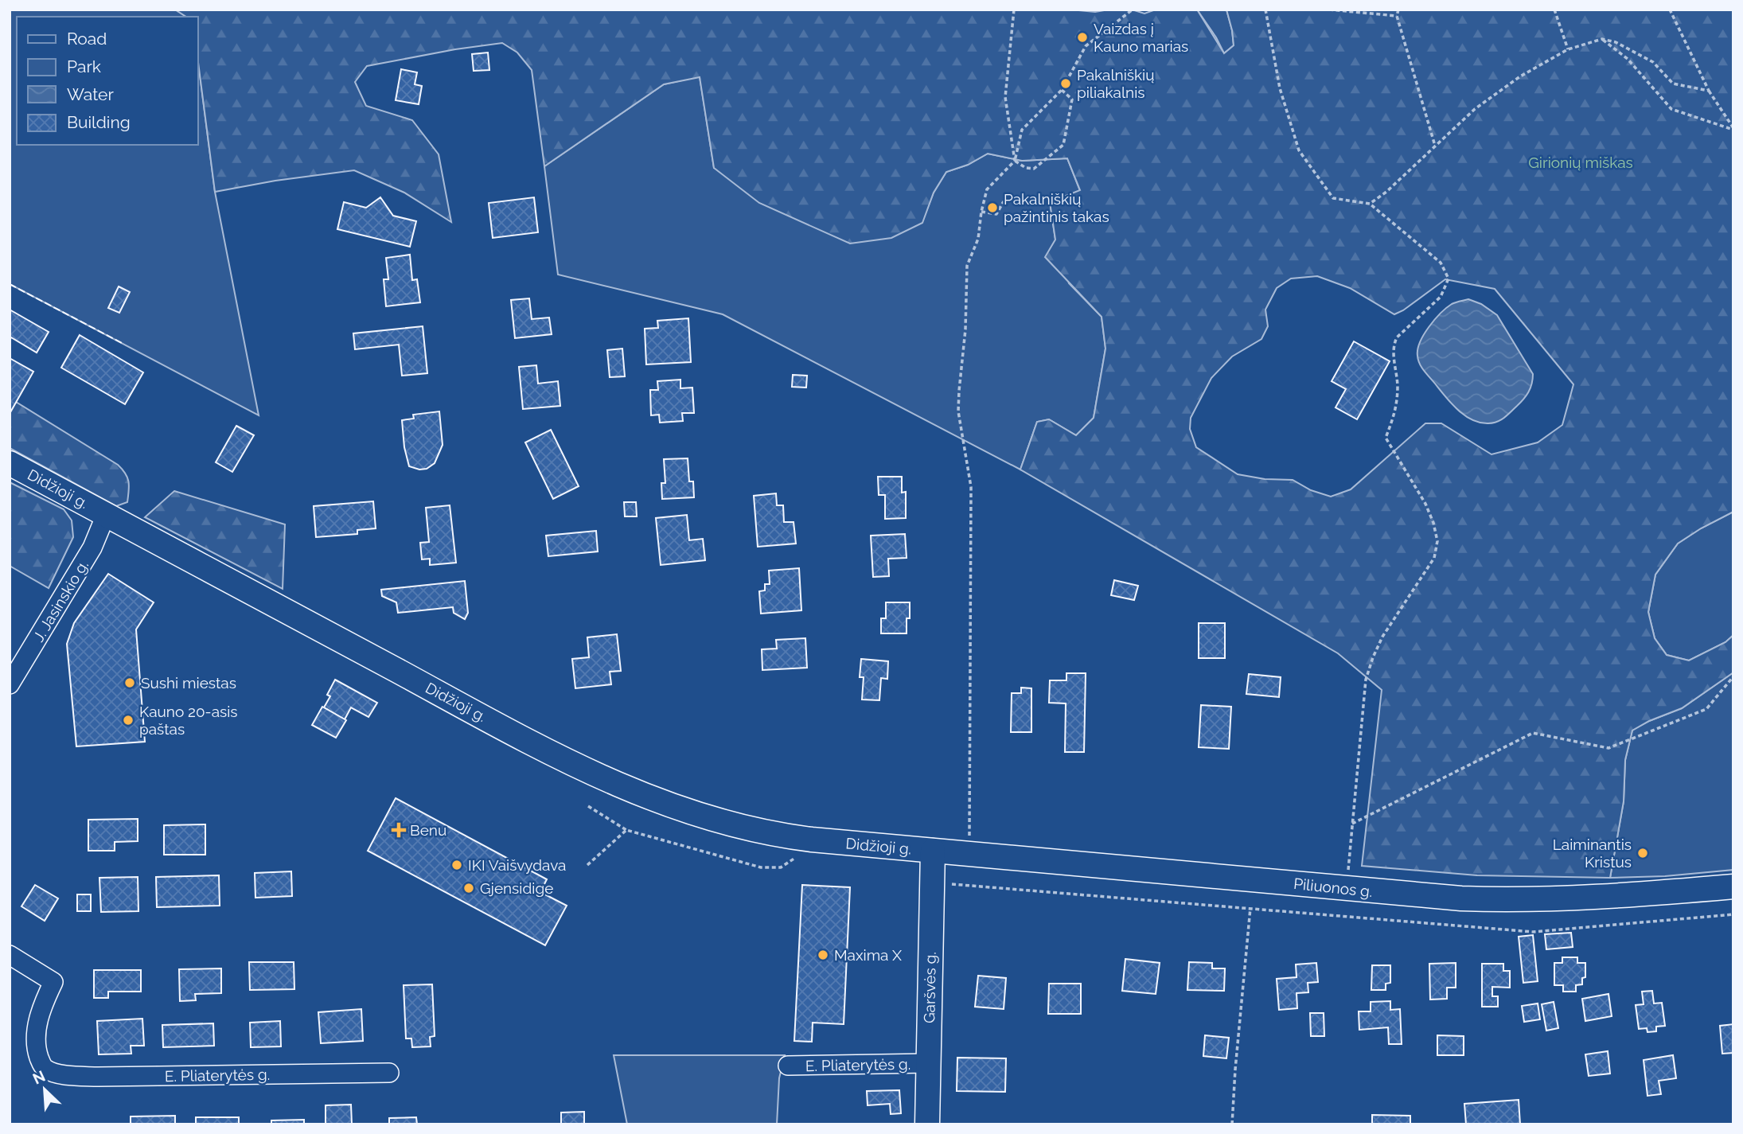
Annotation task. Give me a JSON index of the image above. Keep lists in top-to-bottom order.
{
  "streets": {
    "main road": ["Didžioji g.", "Piliuonos g.", "Garšvės g."],
    "street": ["J. Jasinskio g.", "E. Pliaterytės g."]
  },
  "crossings": [
    ["Didžioji g.", "J. Jasinskio g."],
    ["Didžioji g.", "Piliuonos g."],
    ["Didžioji g.", "Garšvės g."],
    ["Piliuonos g.", "Garšvės g."],
    ["Garšvės g.", "E. Pliaterytės g."]
  ],
  "parks": ["Girionių miškas"],
  "places": {
    "other": [
      "Vaizdas į Kauno marias",
      "Pakalniškių piliakalnis",
      "Pakalniškių pažintinis takas",
      "Sushi miestas",
      "Kauno 20-asis paštas",
      "Laiminantis Kristus",
      "IKI Vaišvydava",
      "Gjensidige",
      "Maxima X"
    ],
    "health": ["Benu"]
  },
  "legend": [
    "Road",
    "Park",
    "Water",
    "Building"
  ],
  "north": "top left"
}
